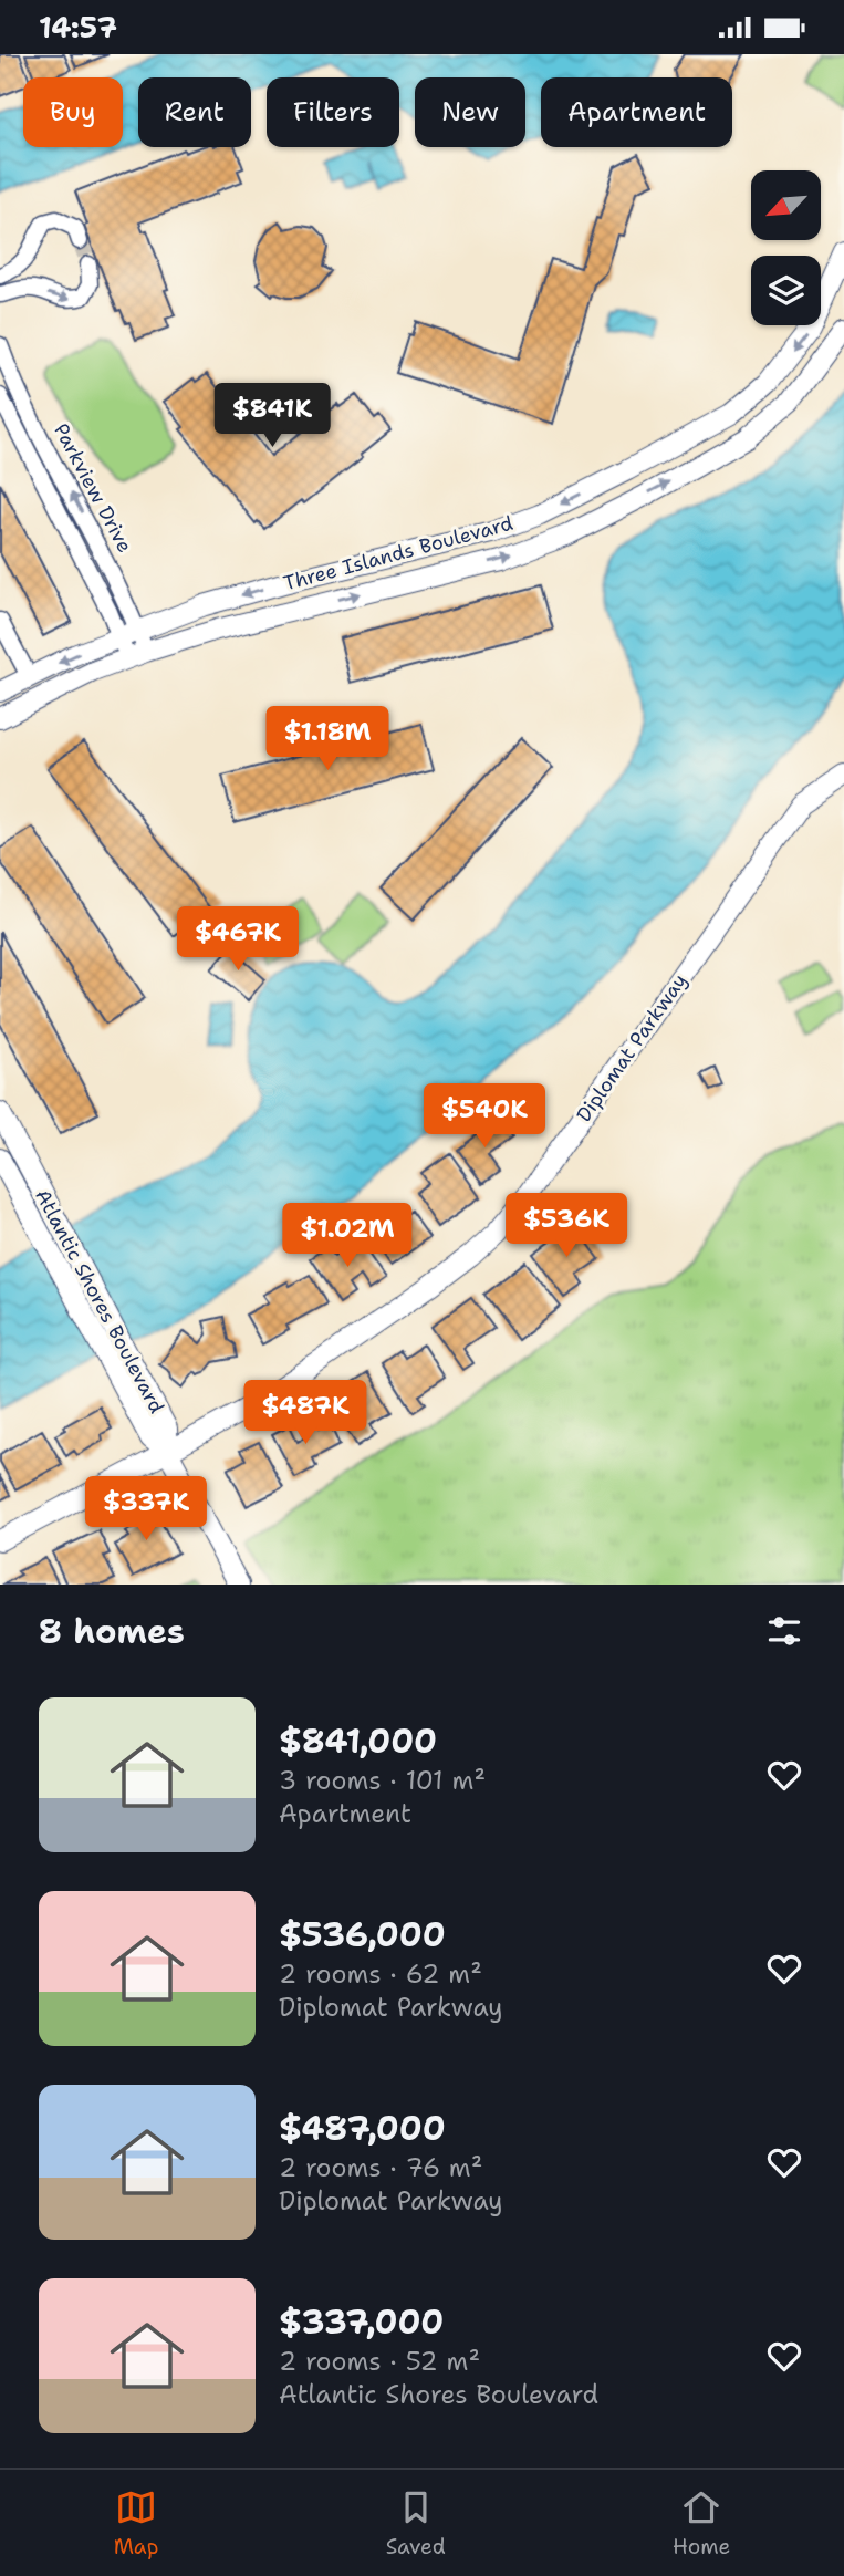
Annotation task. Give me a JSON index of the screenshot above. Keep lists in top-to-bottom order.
{
  "streets": {
    "street": [
      "Parkview Drive",
      "Three Islands Boulevard",
      "Diplomat Parkway",
      "Atlantic Shores Boulevard"
    ]
  },
  "crossings": [
    ["Parkview Drive", "Three Islands Boulevard"],
    ["Diplomat Parkway", "Atlantic Shores Boulevard"]
  ],
  "north": "bottom left",
  "page": {
    "status": "14:57",
    "chip": [
      "Buy",
      "Rent",
      "Filters",
      "New",
      "Apartment"
    ],
    "price": [
      "$841K",
      "$1.18M",
      "$467K",
      "$540K",
      "$536K",
      "$1.02M",
      "$487K",
      "$337K"
    ],
    "heading": "8 homes",
    "list": [
      {
        "name": "$841,000",
        "note": "3 rooms · 101 m² · Apartment"
      },
      {
        "name": "$536,000",
        "note": "2 rooms · 62 m² · Diplomat Parkway"
      },
      {
        "name": "$487,000",
        "note": "2 rooms · 76 m² · Diplomat Parkway"
      },
      {
        "name": "$337,000",
        "note": "2 rooms · 52 m² · Atlantic Shores Boulevard"
      }
    ],
    "tabs": ["Map", "Saved", "Home"]
  }
}
